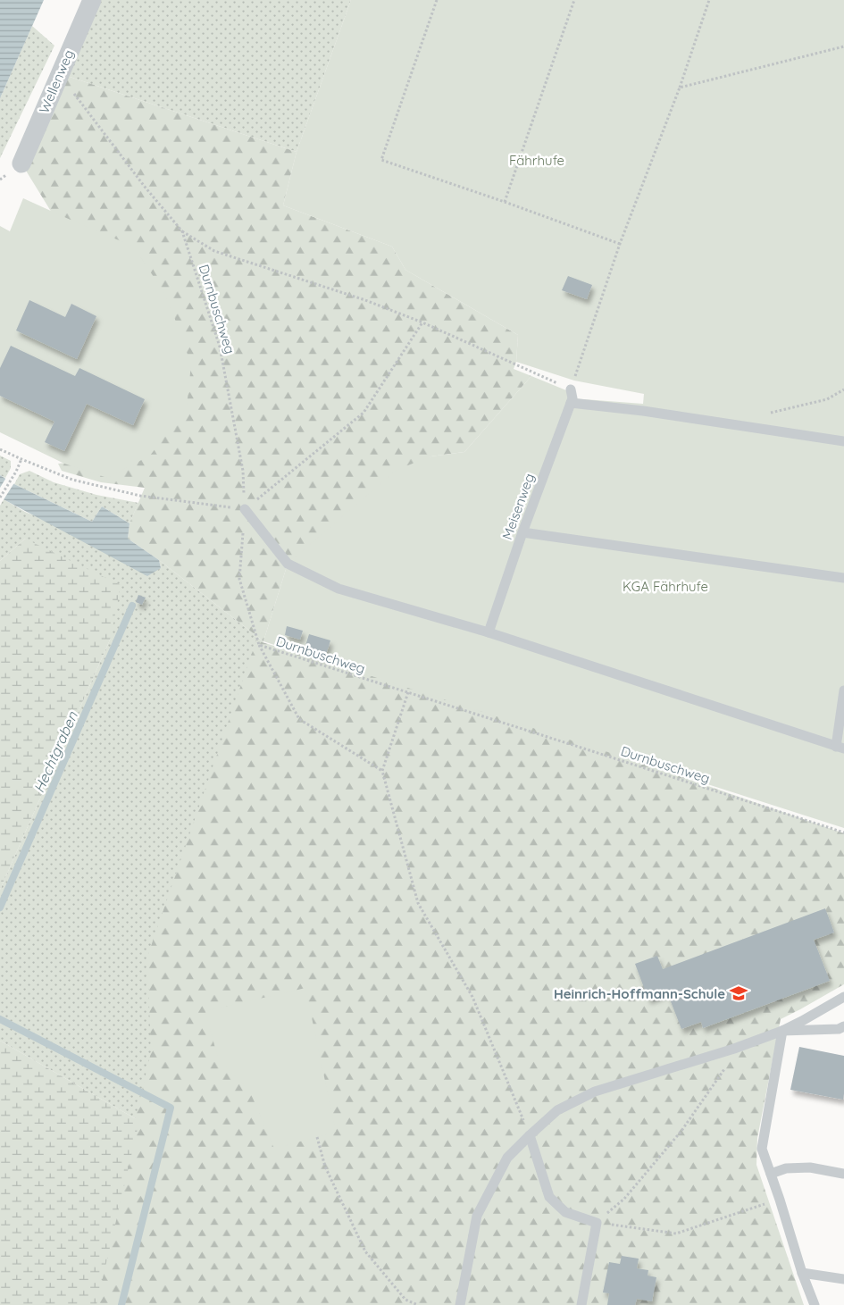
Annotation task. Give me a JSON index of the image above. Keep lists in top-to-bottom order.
{
  "streets": {
    "street": ["Wellenweg"],
    "lane": ["Meisenweg"],
    "path": ["Durnbuschweg"]
  },
  "crossings": [
    ["Wellenweg", "Durnbuschweg"]
  ],
  "water": ["Hechtgraben"],
  "parks": ["Fährhufe", "KGA Fährhufe"],
  "places": {
    "school or university": ["Heinrich-Hoffmann-Schule"]
  }
}
